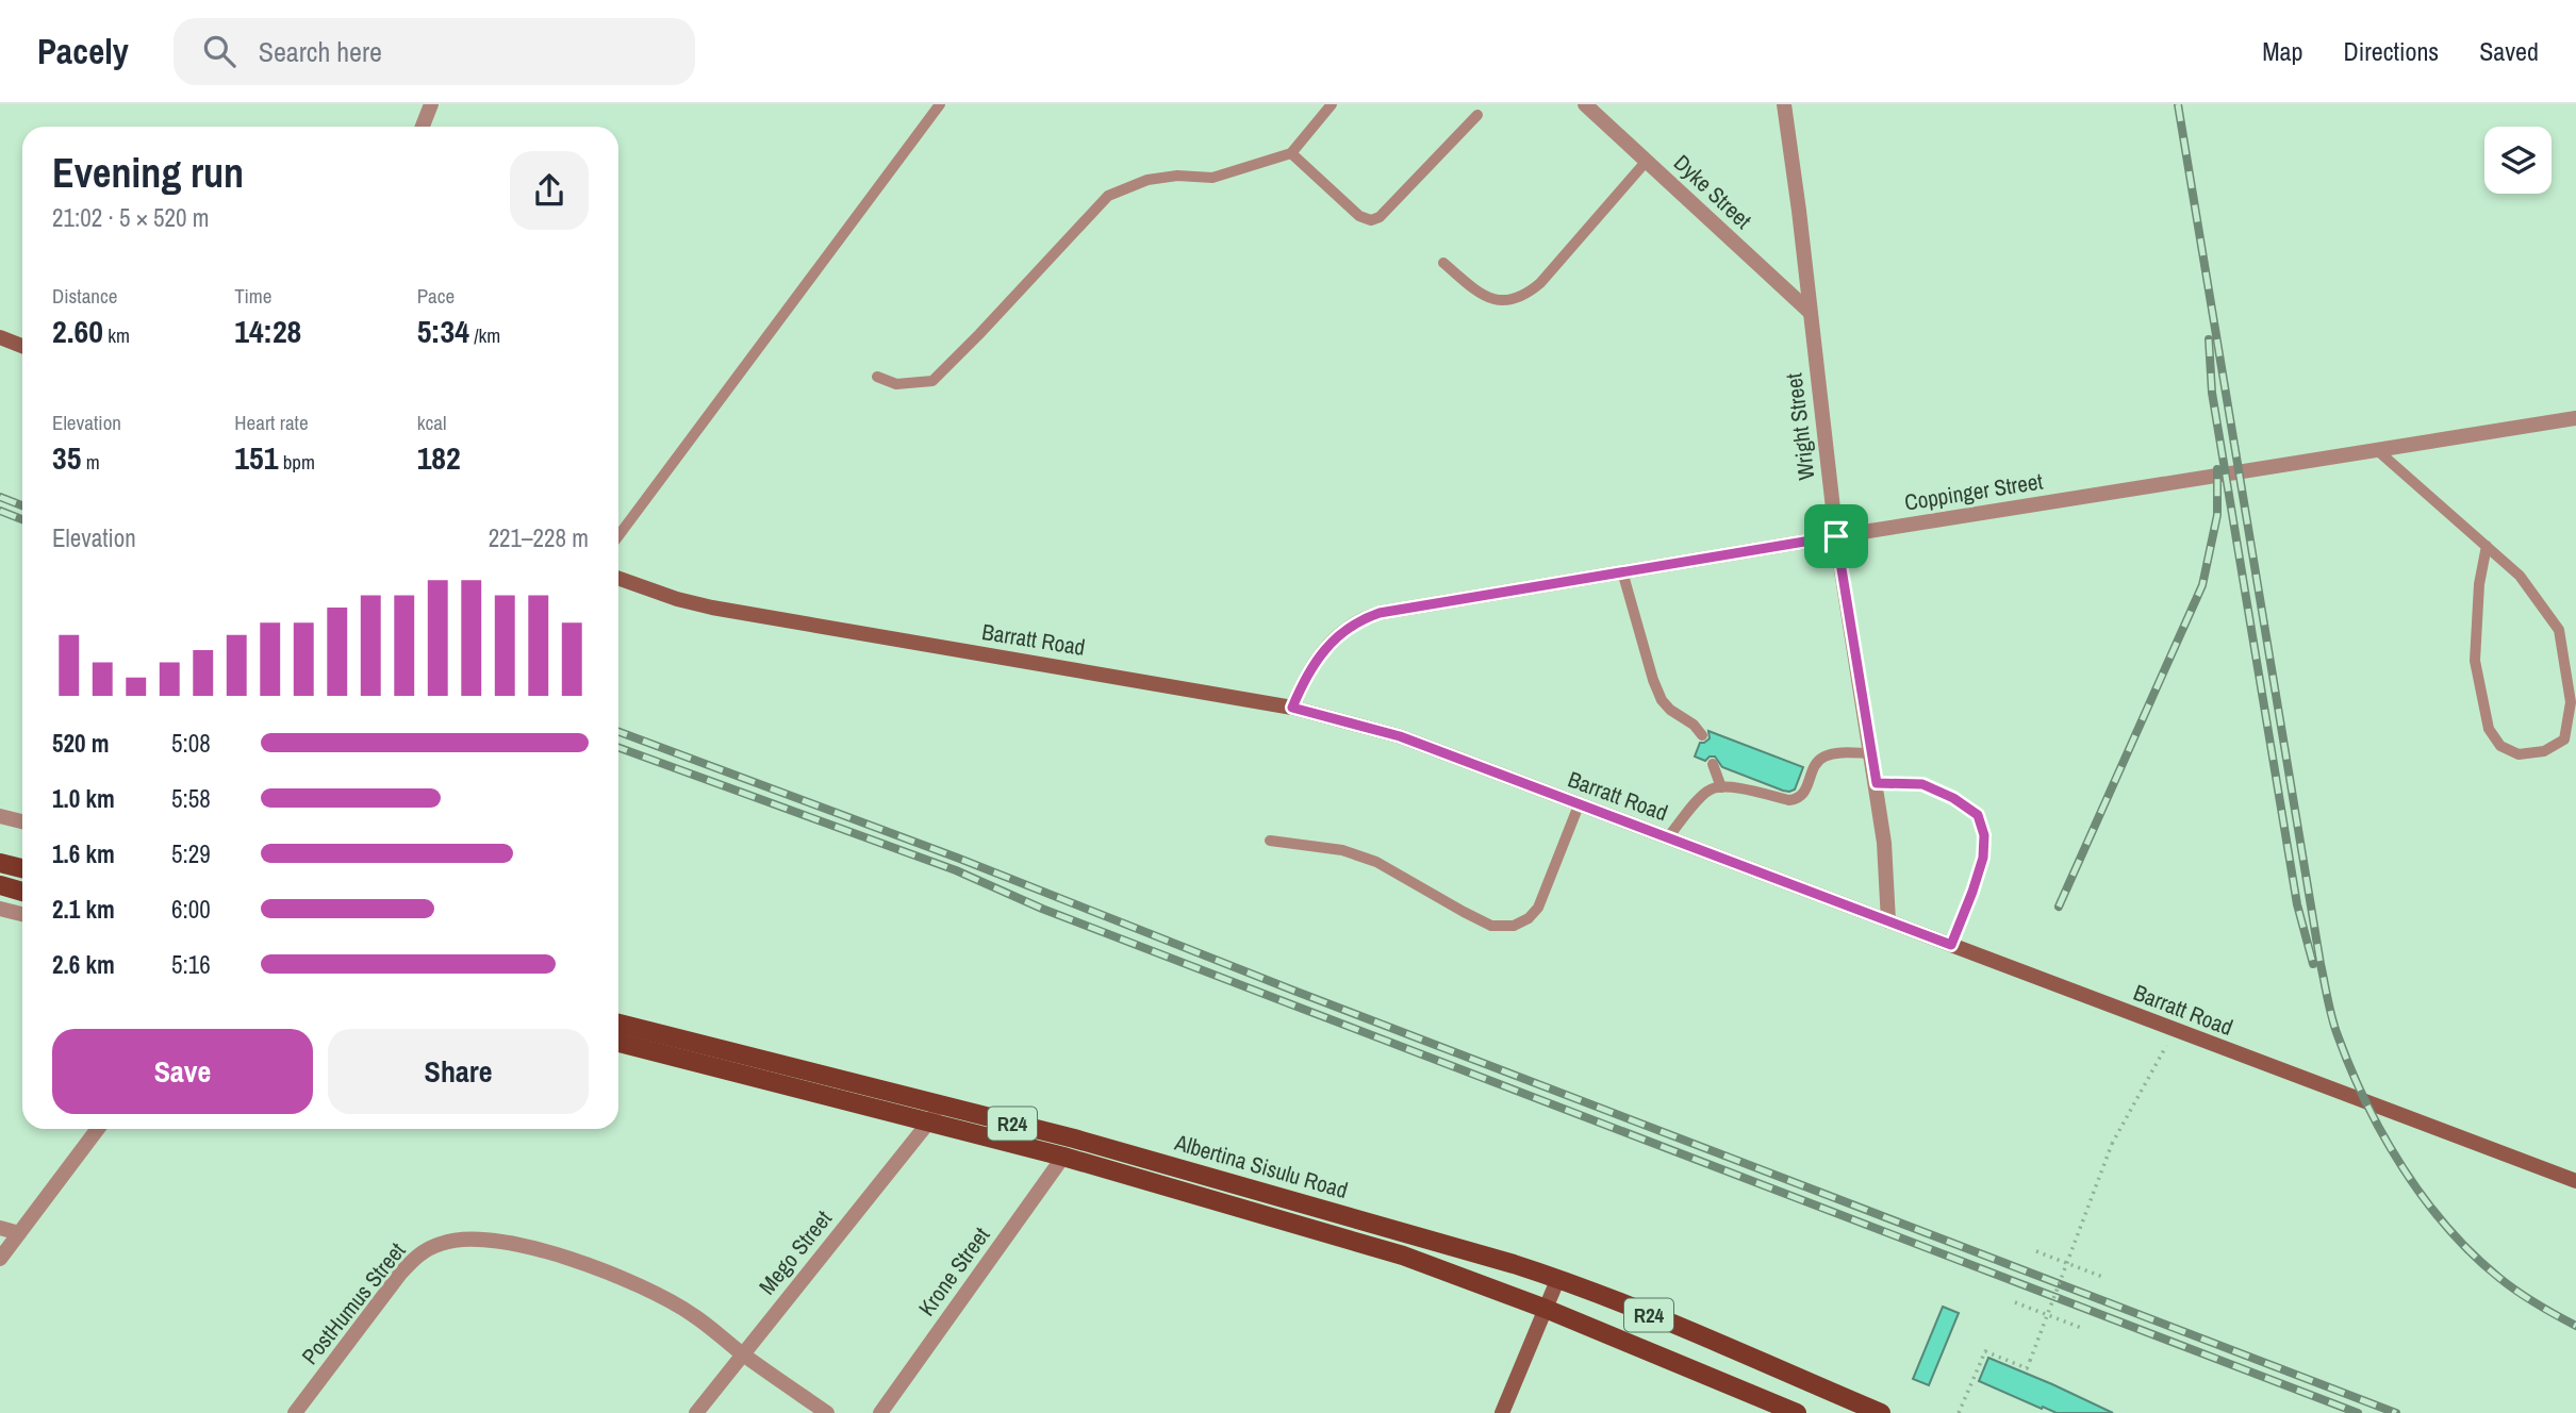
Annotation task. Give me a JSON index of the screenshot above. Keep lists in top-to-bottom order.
{
  "streets": {
    "main road": ["Barratt Road", "R24", "Albertina Sisulu Road"],
    "street": [
      "Dyke Street",
      "Wright Street",
      "Coppinger Street",
      "Mego Street",
      "Krone Street",
      "PostHumus Street"
    ]
  },
  "crossings": [
    ["Dyke Street", "Wright Street"],
    ["Wright Street", "Coppinger Street"],
    ["Wright Street", "Barratt Road"],
    ["Coppinger Street", "Barratt Road"],
    ["Albertina Sisulu Road", "Mego Street"],
    ["Albertina Sisulu Road", "Krone Street"],
    ["Mego Street", "PostHumus Street"]
  ],
  "page": {
    "header": "Pacely",
    "search": "Search here",
    "nav": ["Map", "Directions", "Saved"],
    "heading": ["Evening run", "21:02 · 5 × 520 m"],
    "stats": [
      ["Distance", "2.60 km"],
      ["Time", "14:28"],
      ["Pace", "5:34 /km"],
      ["Elevation", "35 m"],
      ["Heart rate", "151 bpm"],
      ["kcal", "182"]
    ],
    "chart": ["Elevation", "221–228 m"],
    "list": [
      {
        "name": "520 m",
        "note": "5:08"
      },
      {
        "name": "1.0 km",
        "note": "5:58"
      },
      {
        "name": "1.6 km",
        "note": "5:29"
      },
      {
        "name": "2.1 km",
        "note": "6:00"
      },
      {
        "name": "2.6 km",
        "note": "5:16"
      }
    ],
    "buttons": ["Save", "Share"]
  }
}
